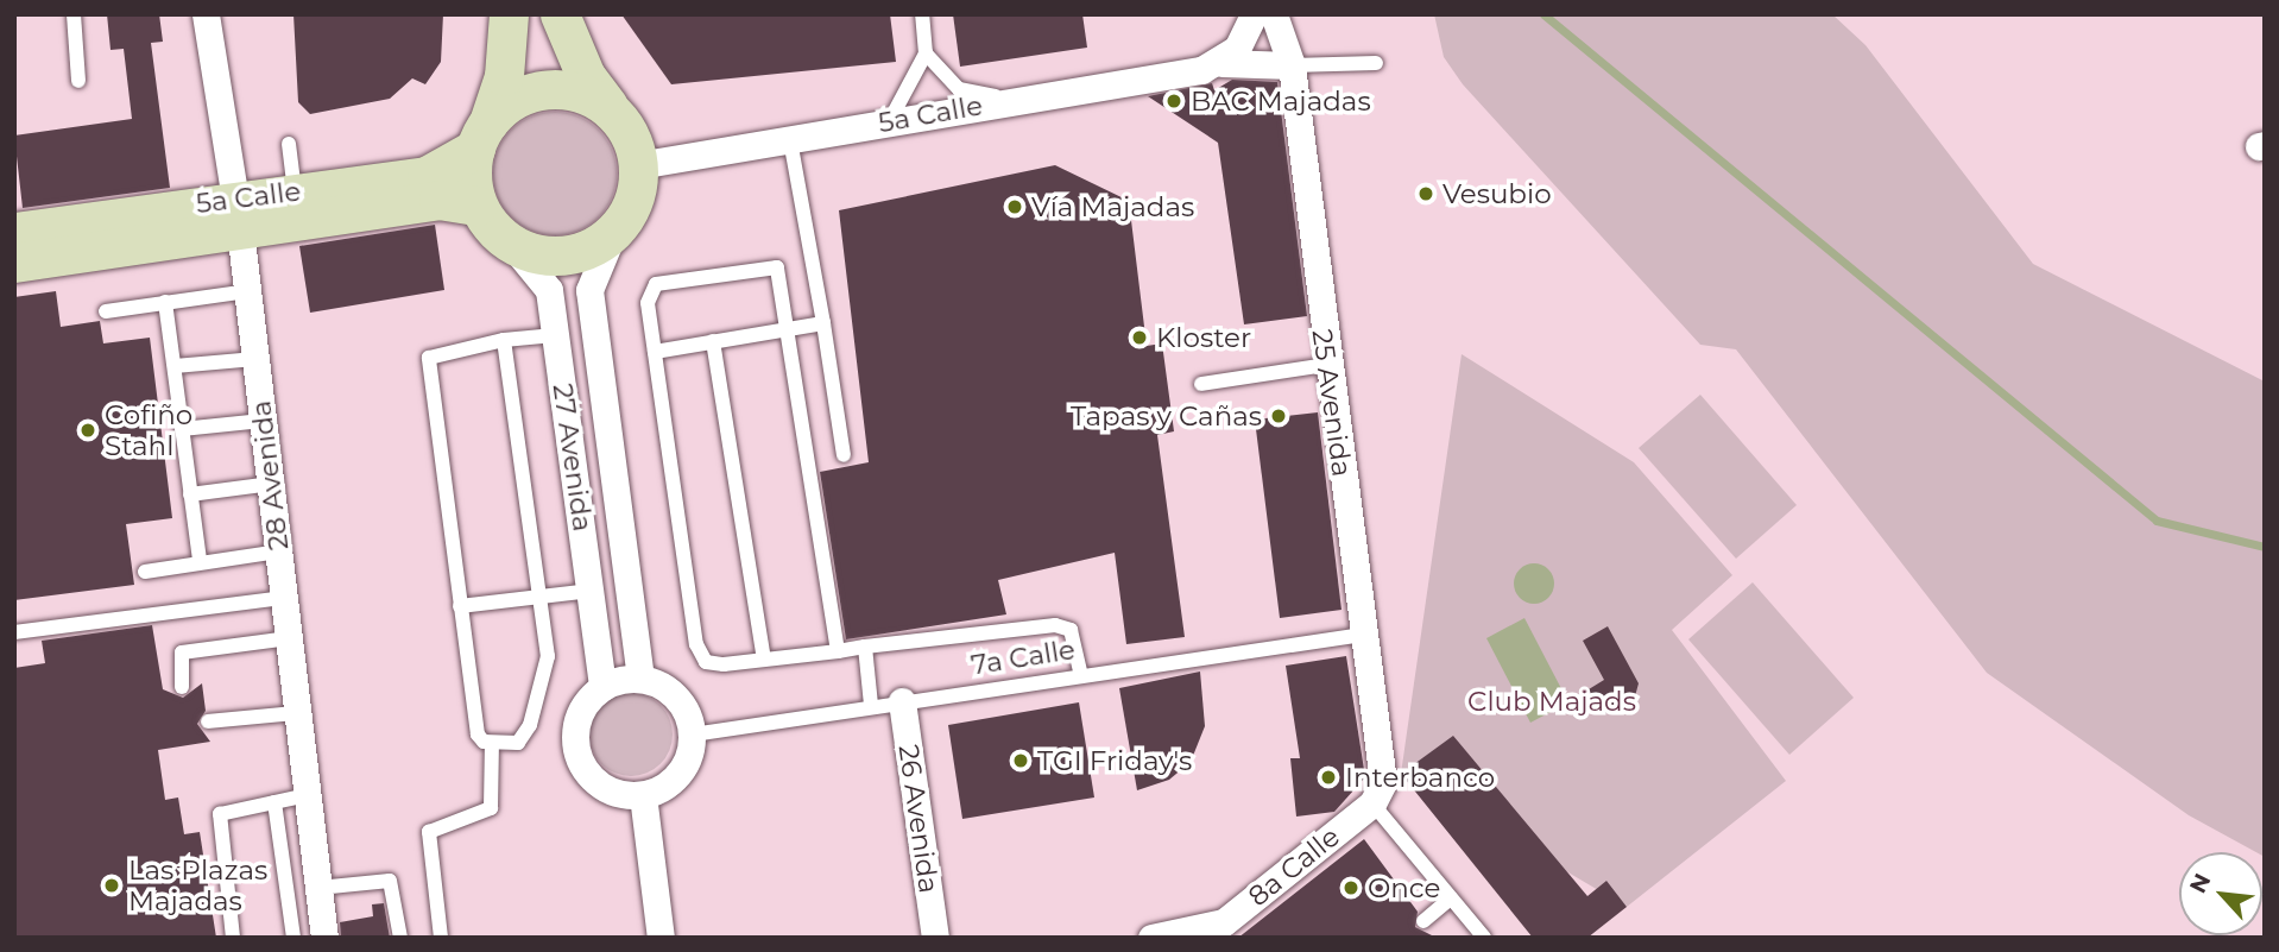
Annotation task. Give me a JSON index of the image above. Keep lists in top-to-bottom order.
{
  "streets": {
    "street": [
      "5a Calle",
      "25 Avenida",
      "27 Avenida",
      "28 Avenida",
      "26 Avenida",
      "8a Calle"
    ],
    "lane": ["7a Calle"]
  },
  "crossings": [
    ["5a Calle", "25 Avenida"],
    ["5a Calle", "27 Avenida"],
    ["5a Calle", "28 Avenida"],
    ["25 Avenida", "7a Calle"],
    ["25 Avenida", "8a Calle"],
    ["27 Avenida", "7a Calle"],
    ["7a Calle", "26 Avenida"]
  ],
  "parks": ["Club Majads"],
  "places": [
    "BAC Majadas",
    "Vesubio",
    "Vía Majadas",
    "Kloster",
    "Tapas y Cañas",
    "Cofiño Stahl",
    "TGI Friday's",
    "Interbanco",
    "Las Plazas Majadas",
    "Once"
  ],
  "north": "top left"
}
